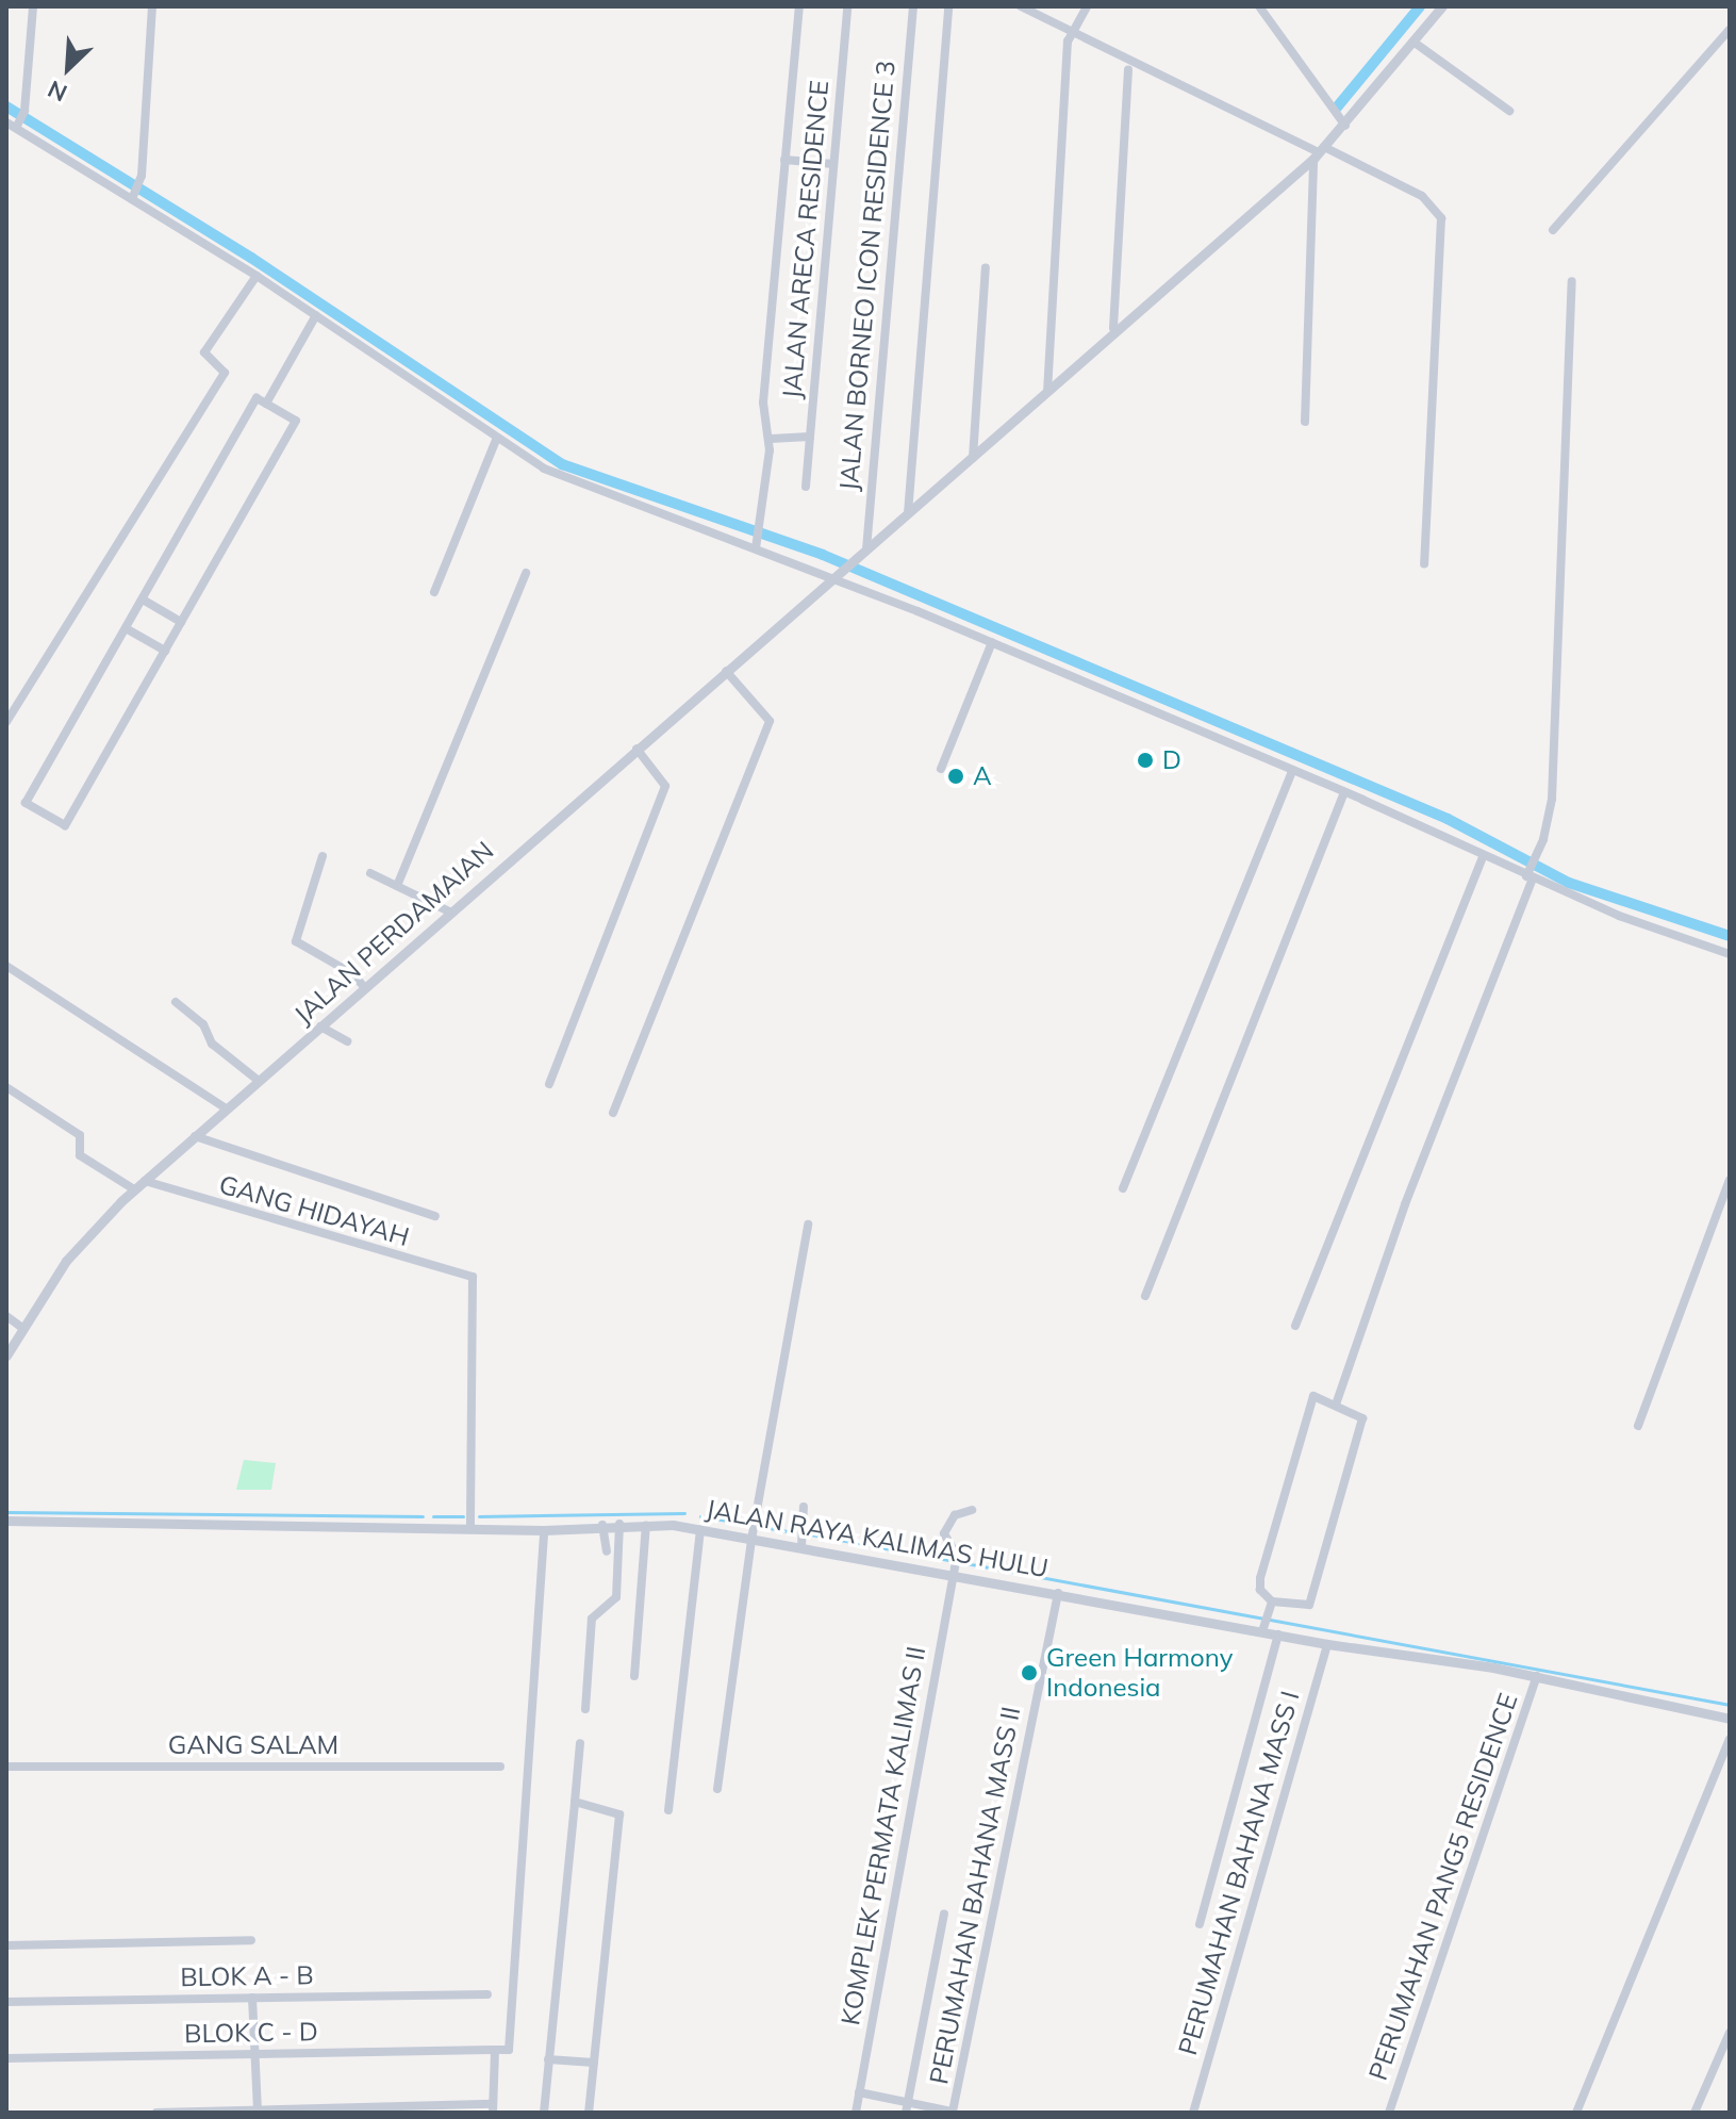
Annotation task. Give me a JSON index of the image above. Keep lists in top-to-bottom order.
{
  "streets": {
    "street": [
      "JALAN ARECA RESIDENCE",
      "JALAN BORNEO ICON RESIDENCE 3",
      "JALAN PERDAMAIAN",
      "GANG HIDAYAH",
      "JALAN RAYA KALIMAS HULU",
      "GANG SALAM",
      "KOMPLEK PERMATA KALIMAS II",
      "PERUMAHAN BAHANA MASS I",
      "PERUMAHAN PANG5 RESIDENCE",
      "PERUMAHAN BAHANA MASS II",
      "BLOK A - B",
      "BLOK C - D"
    ]
  },
  "crossings": [
    ["JALAN BORNEO ICON RESIDENCE 3", "JALAN PERDAMAIAN"],
    ["JALAN PERDAMAIAN", "GANG HIDAYAH"],
    ["GANG HIDAYAH", "JALAN RAYA KALIMAS HULU"],
    ["JALAN RAYA KALIMAS HULU", "KOMPLEK PERMATA KALIMAS II"],
    ["JALAN RAYA KALIMAS HULU", "PERUMAHAN BAHANA MASS I"],
    ["JALAN RAYA KALIMAS HULU", "PERUMAHAN PANG5 RESIDENCE"],
    ["JALAN RAYA KALIMAS HULU", "PERUMAHAN BAHANA MASS II"],
    ["KOMPLEK PERMATA KALIMAS II", "PERUMAHAN BAHANA MASS II"]
  ],
  "places": ["D", "A", "Green Harmony Indonesia"],
  "north": "bottom left"
}
